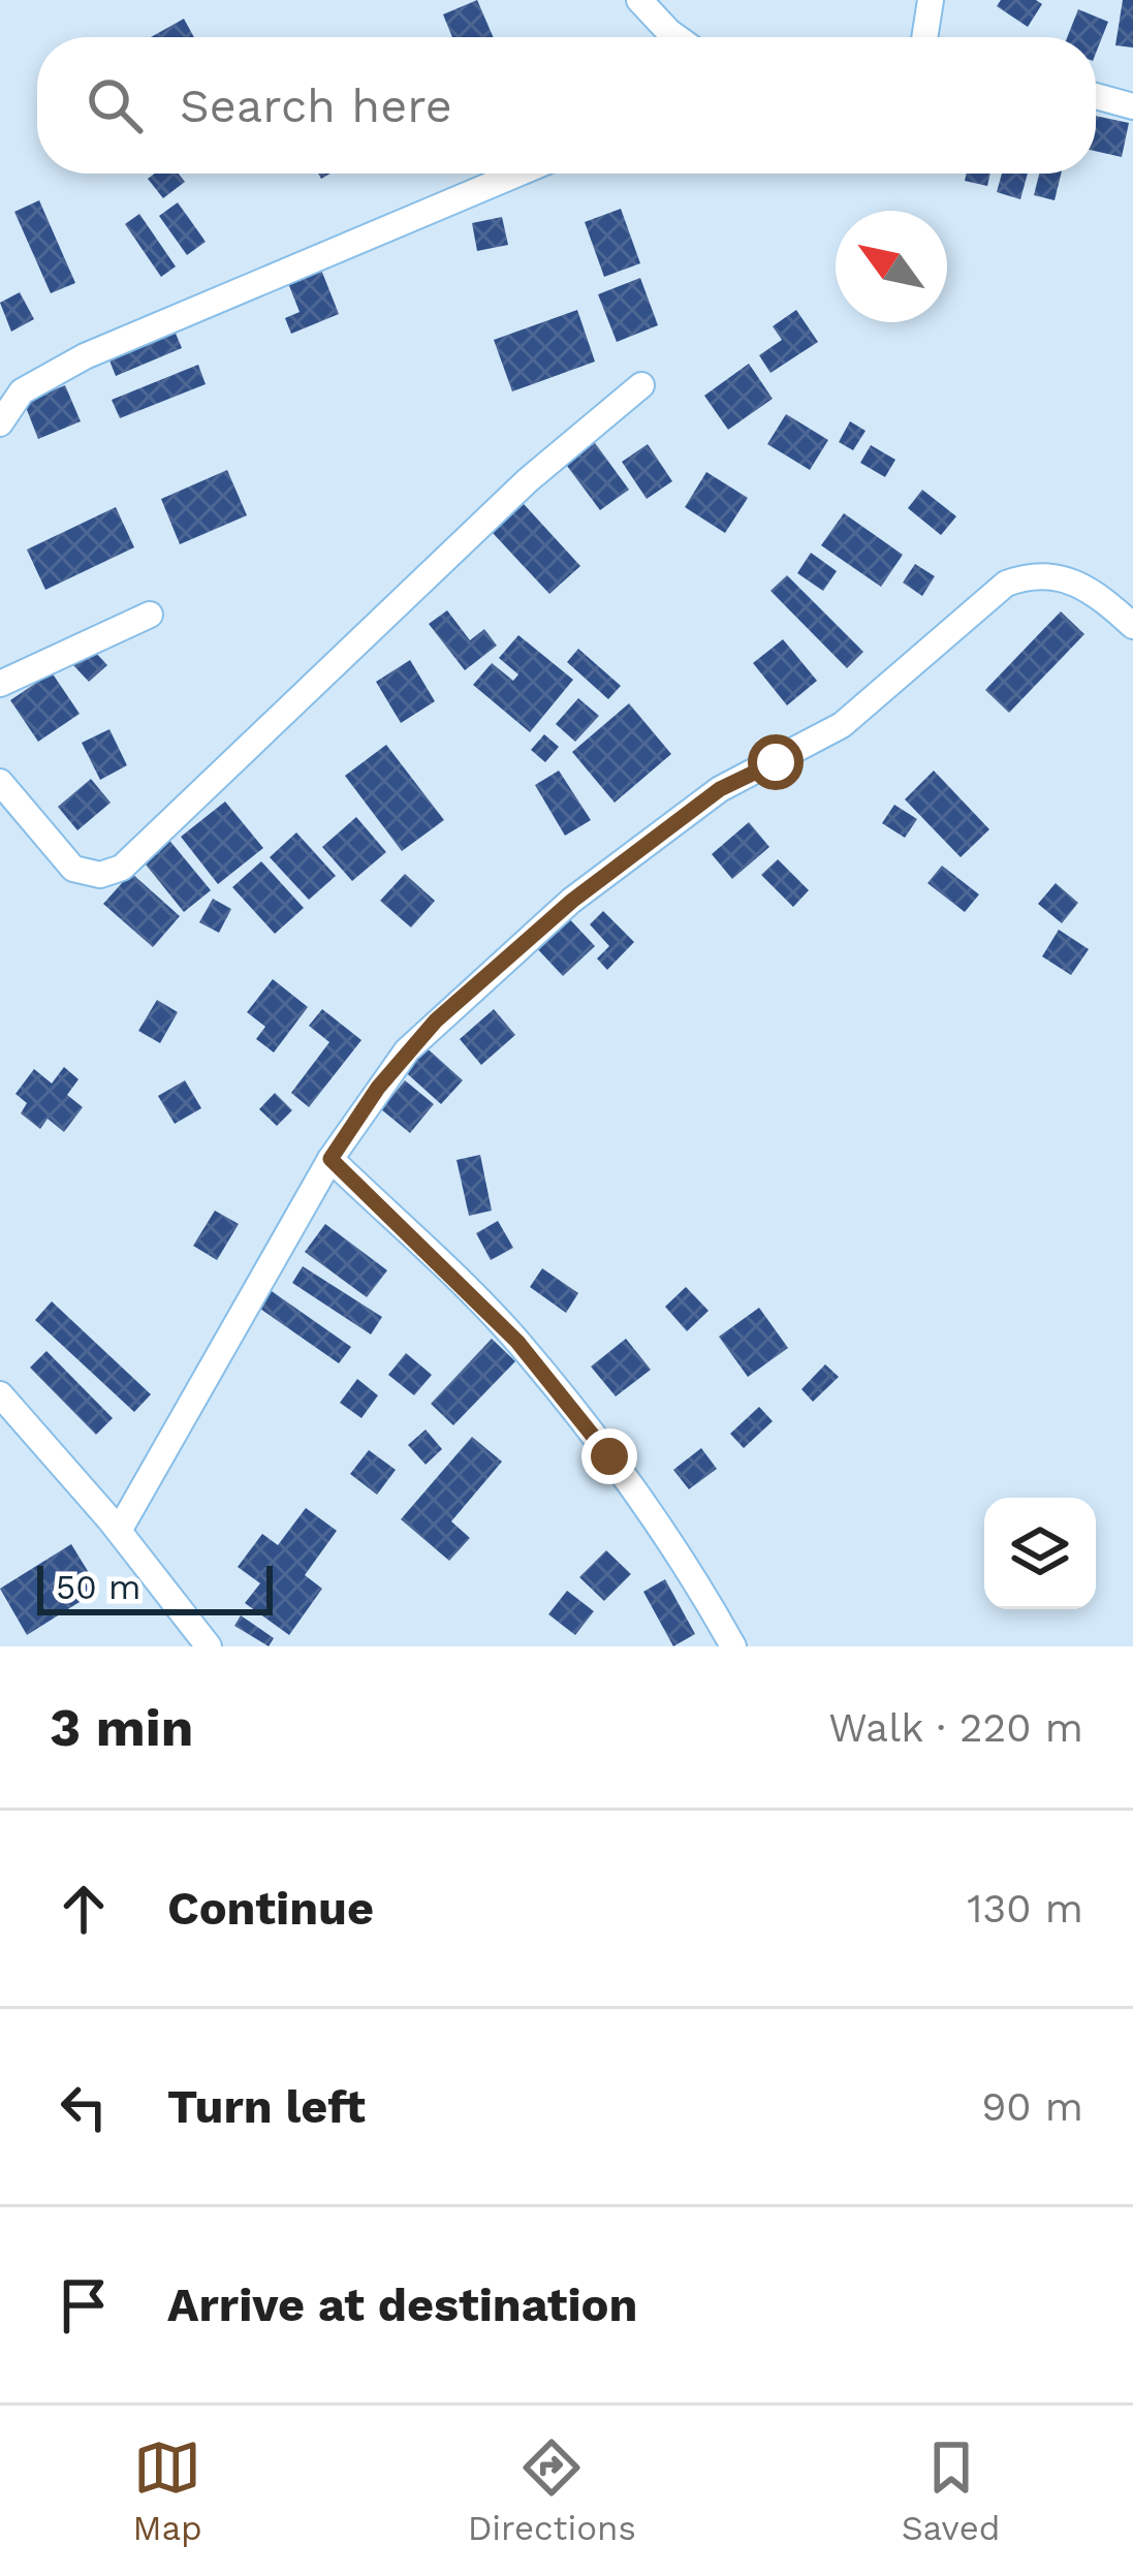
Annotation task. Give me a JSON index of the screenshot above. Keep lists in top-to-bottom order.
{
  "scale_bar": "50 m",
  "north": "top left",
  "page": {
    "search": "Search here",
    "scale": "50 m",
    "heading": ["3 min", "Walk · 220 m"],
    "list": [
      ["Continue", "130 m"],
      ["Turn left", "90 m"],
      "Arrive at destination"
    ],
    "nav": ["Map", "Directions", "Saved"]
  }
}
